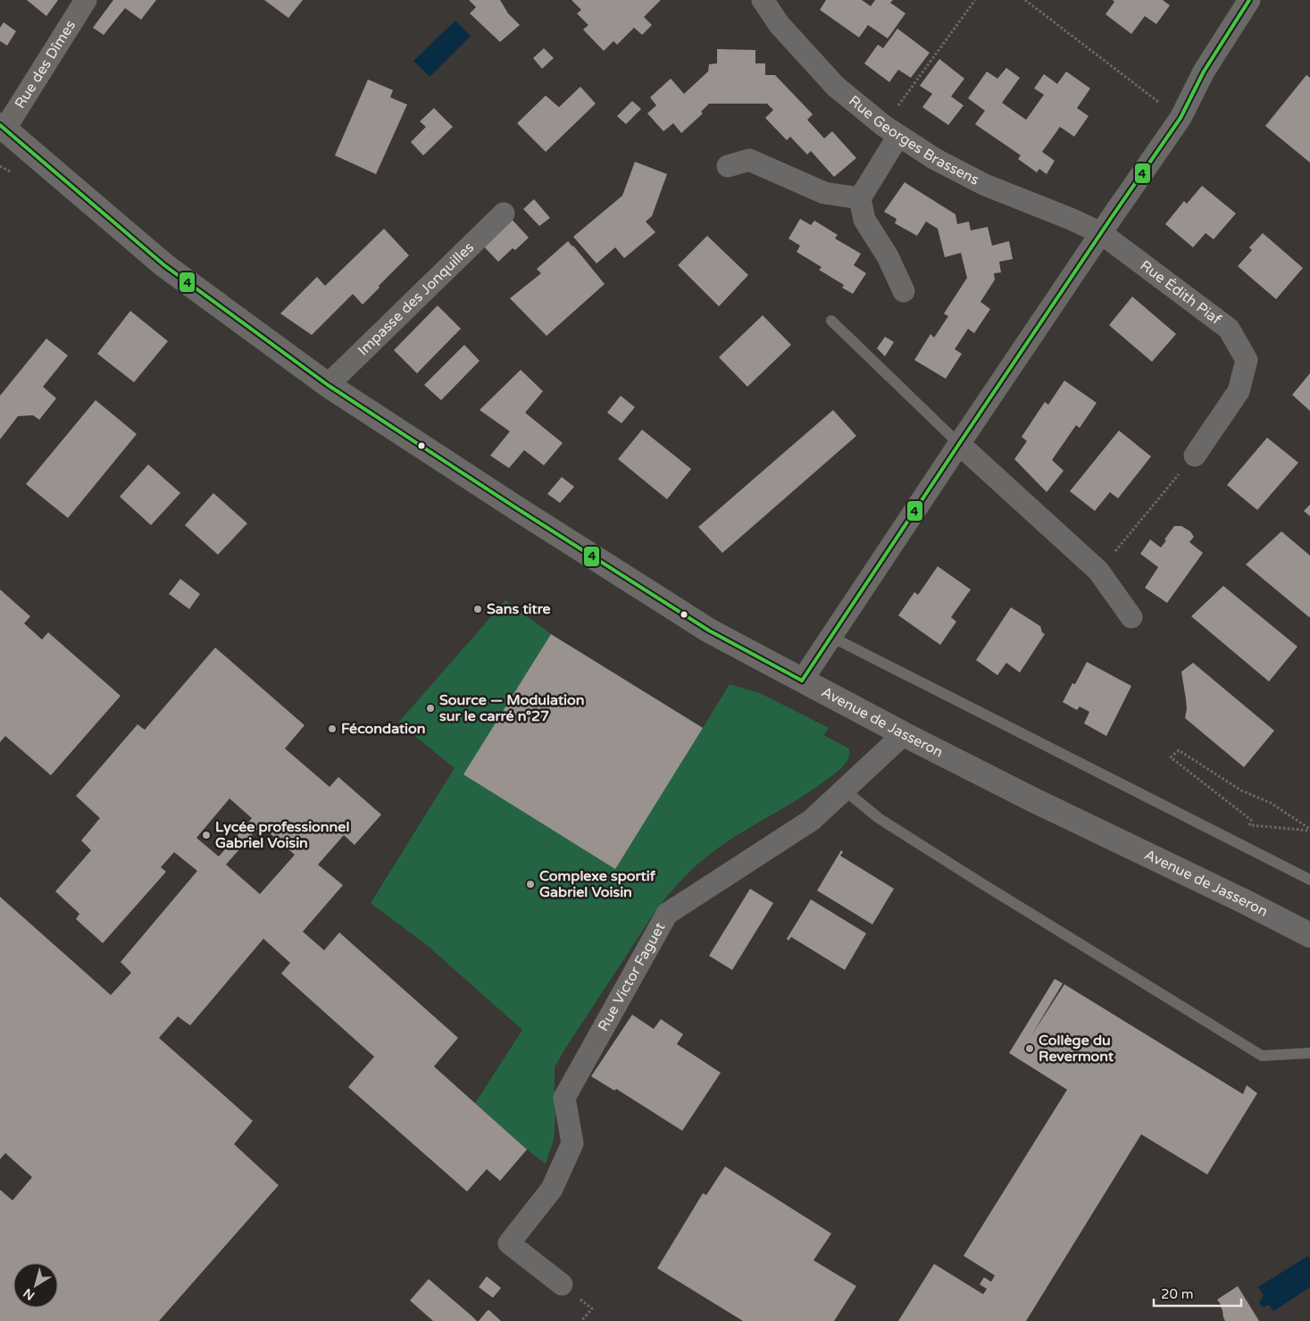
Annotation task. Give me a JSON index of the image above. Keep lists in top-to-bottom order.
{
  "streets": {
    "main road": ["Avenue de Jasseron"],
    "street": [
      "Rue des Dîmes",
      "Rue Georges Brassens",
      "Rue Édith Piaf",
      "Impasse des Jonquilles",
      "Rue Victor Faguet"
    ]
  },
  "crossings": [
    ["Rue des Dîmes", "Avenue de Jasseron"],
    ["Rue Georges Brassens", "Rue Édith Piaf"],
    ["Impasse des Jonquilles", "Avenue de Jasseron"],
    ["Avenue de Jasseron", "Rue Victor Faguet"]
  ],
  "places": [
    "Sans titre",
    "Source — Modulation sur le carré n°27",
    "Fécondation",
    "Lycée professionnel Gabriel Voisin",
    "Complexe sportif Gabriel Voisin",
    "Collège du Revermont"
  ],
  "lines": ["transit line 4"],
  "scale_bar": "20 m",
  "north": "bottom left"
}
